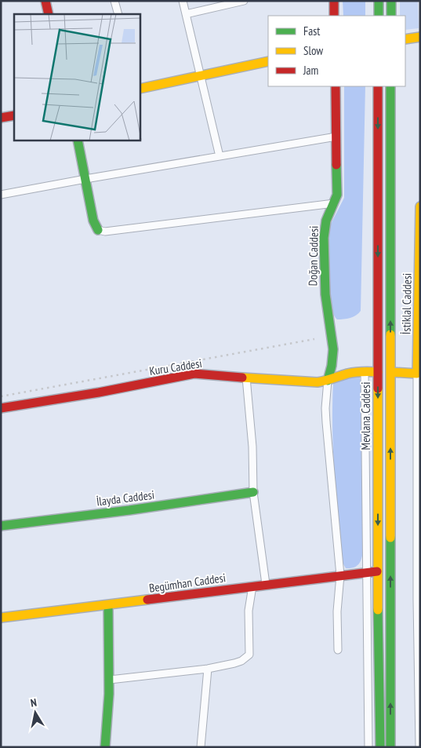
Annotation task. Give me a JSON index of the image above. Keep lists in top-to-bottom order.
{
  "streets": {
    "street": [
      "Doğan Caddesi",
      "İstiklal Caddesi",
      "Kuru Caddesi",
      "Mevlana Caddesi",
      "İlayda Caddesi",
      "Begümhan Caddesi"
    ]
  },
  "crossings": [
    ["Doğan Caddesi", "Kuru Caddesi"],
    ["Kuru Caddesi", "Mevlana Caddesi"],
    ["Mevlana Caddesi", "Begümhan Caddesi"]
  ],
  "legend": ["Fast", "Slow", "Jam"],
  "north": "top"
}
